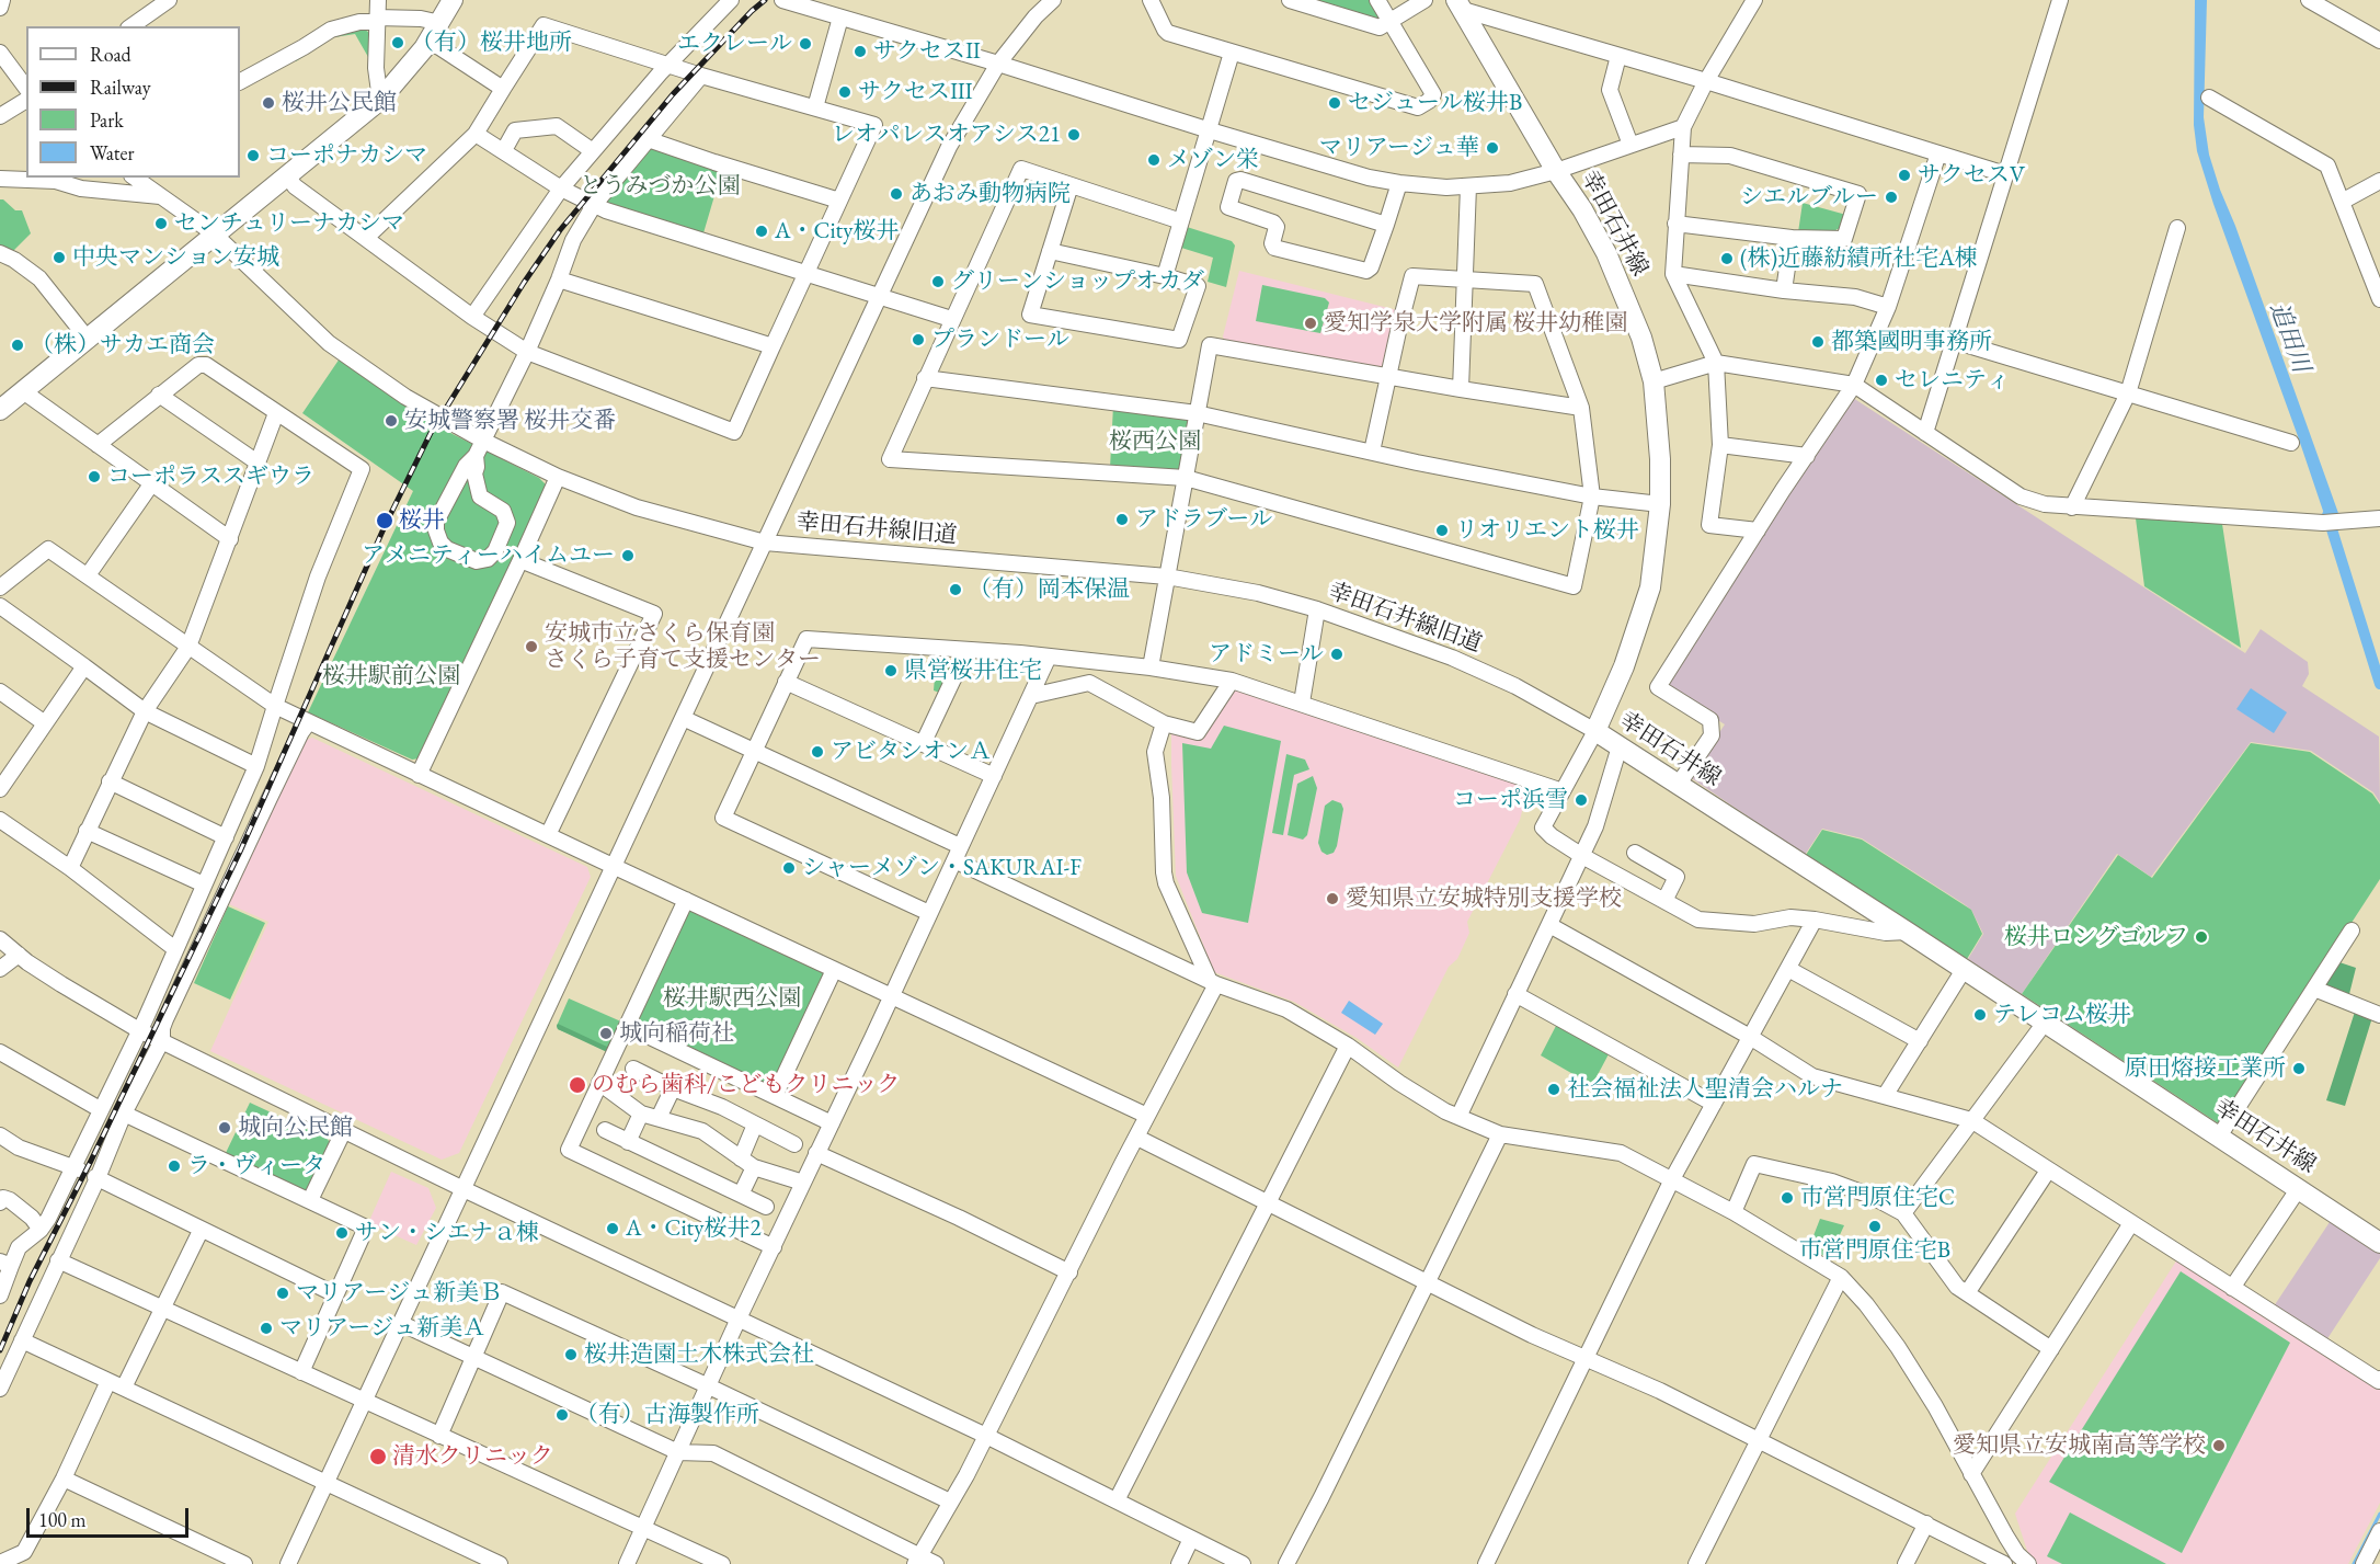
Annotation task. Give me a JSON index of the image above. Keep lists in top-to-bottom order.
{
  "streets": {
    "main road": ["幸田石井線"],
    "street": ["幸田石井線旧道"]
  },
  "crossings": [
    ["幸田石井線", "幸田石井線旧道"]
  ],
  "water": ["追田川"],
  "parks": [
    "とうみづか公園",
    "桜西公園",
    "桜井駅前公園",
    "桜井駅西公園"
  ],
  "places": [
    "（有）桜井地所",
    "エクレール",
    "サクセスⅡ",
    "サクセスⅢ",
    "桜井公民館",
    "セジュール桜井B",
    "レオパレスオアシス21",
    "マリアージュ華",
    "コーポナカシマ",
    "メゾン栄",
    "サクセスⅤ",
    "あおみ動物病院",
    "シエルブルー",
    "センチュリーナカシマ",
    "A・City桜井",
    "中央マンション安城",
    "(株)近藤紡績所社宅A棟",
    "グリーンショップオカダ",
    "愛知学泉大学附属 桜井幼稚園",
    "プランドール",
    "都築國明事務所",
    "（株）サカエ商会",
    "セレニティ",
    "安城警察署 桜井交番",
    "コーポラススギウラ",
    "アドラブール",
    "桜井",
    "リオリエント桜井",
    "アメニティーハイムユー",
    "（有）岡本保温",
    "安城市立さくら保育園 さくら子育て支援センター",
    "アドミール",
    "県営桜井住宅",
    "アビタシオンＡ",
    "コーポ浜雪",
    "シャーメゾン・SAKURAI-F",
    "愛知県立安城特別支援学校",
    "桜井ロングゴルフ",
    "テレコム桜井",
    "城向稲荷社",
    "原田熔接工業所",
    "のむら歯科/こどもクリニック",
    "社会福祉法人聖清会ハルナ",
    "城向公民館",
    "ラ・ヴィータ",
    "市営門原住宅C",
    "市営門原住宅B",
    "A・City桜井2",
    "サン・シエナａ棟",
    "マリアージュ新美Ｂ",
    "マリアージュ新美Ａ",
    "桜井造園土木株式会社",
    "（有）古海製作所",
    "愛知県立安城南高等学校",
    "清水クリニック"
  ],
  "legend": [
    "Road",
    "Railway",
    "Park",
    "Water"
  ],
  "scale_bar": "100 m"
}
